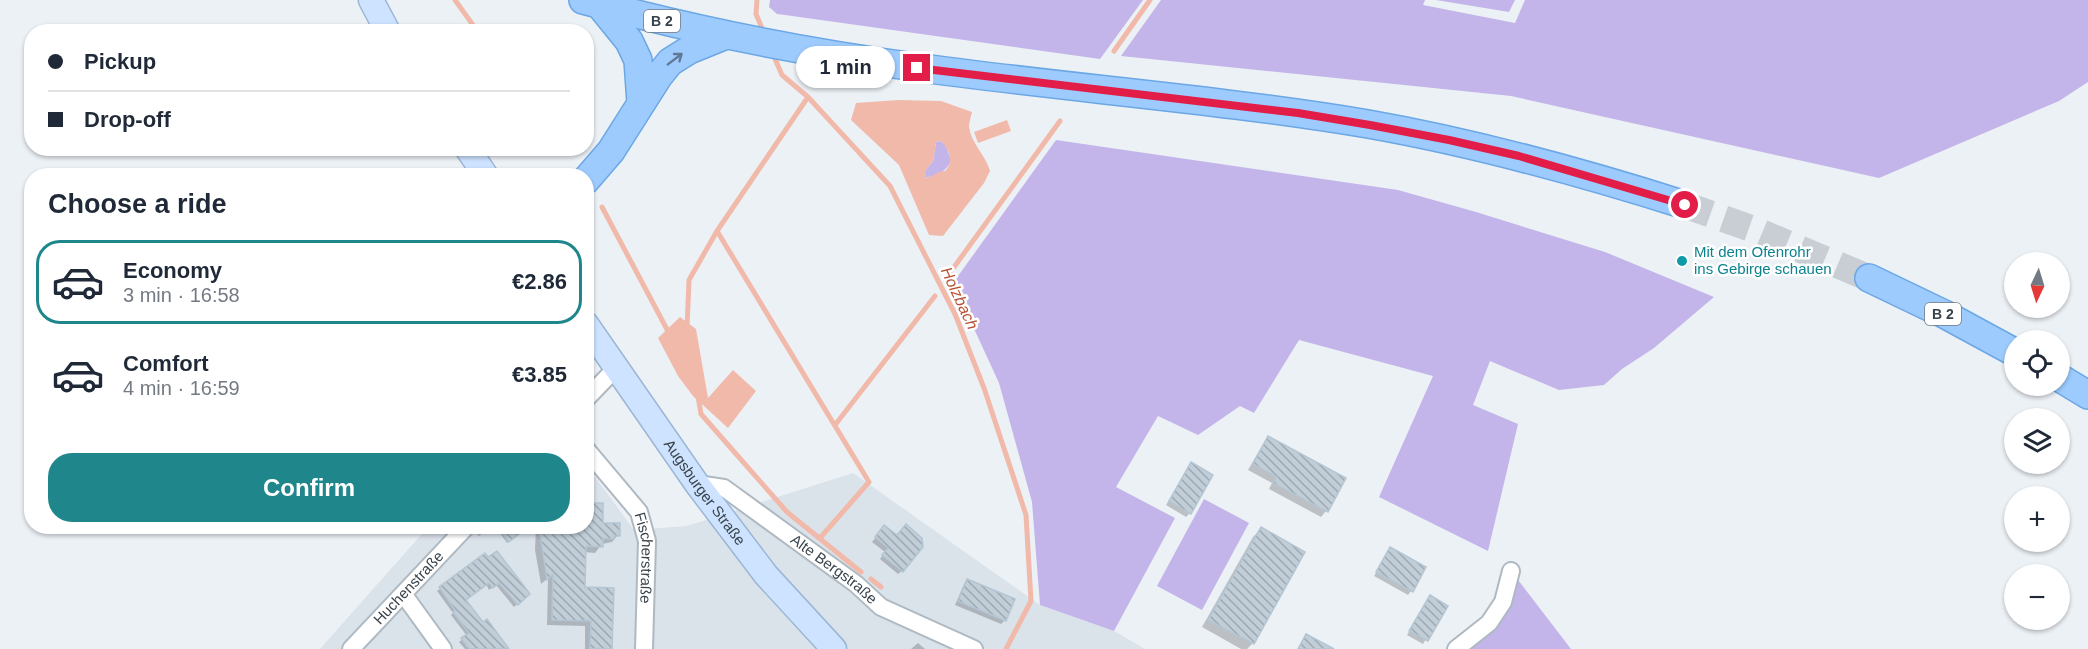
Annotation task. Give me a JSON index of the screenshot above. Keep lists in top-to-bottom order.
{
  "streets": {
    "main road": ["B 2"],
    "street": [
      "Augsburger Straße",
      "Fischerstraße",
      "Alte Bergstraße",
      "Huchenstraße"
    ]
  },
  "crossings": [
    ["Augsburger Straße", "Alte Bergstraße"]
  ],
  "water": ["Holzbach"],
  "places": ["Mit dem Ofenrohr ins Gebirge schauen"],
  "north": "bottom",
  "page": {
    "banner": ["Pickup", "Drop-off"],
    "bubble": "1 min",
    "heading": "Choose a ride",
    "list": [
      {
        "name": "Economy",
        "note": "3 min · 16:58",
        "value": "€2.86"
      },
      {
        "name": "Comfort",
        "note": "4 min · 16:59",
        "value": "€3.85"
      }
    ],
    "map_buttons": ["+", "−"],
    "buttons": "Confirm"
  }
}
